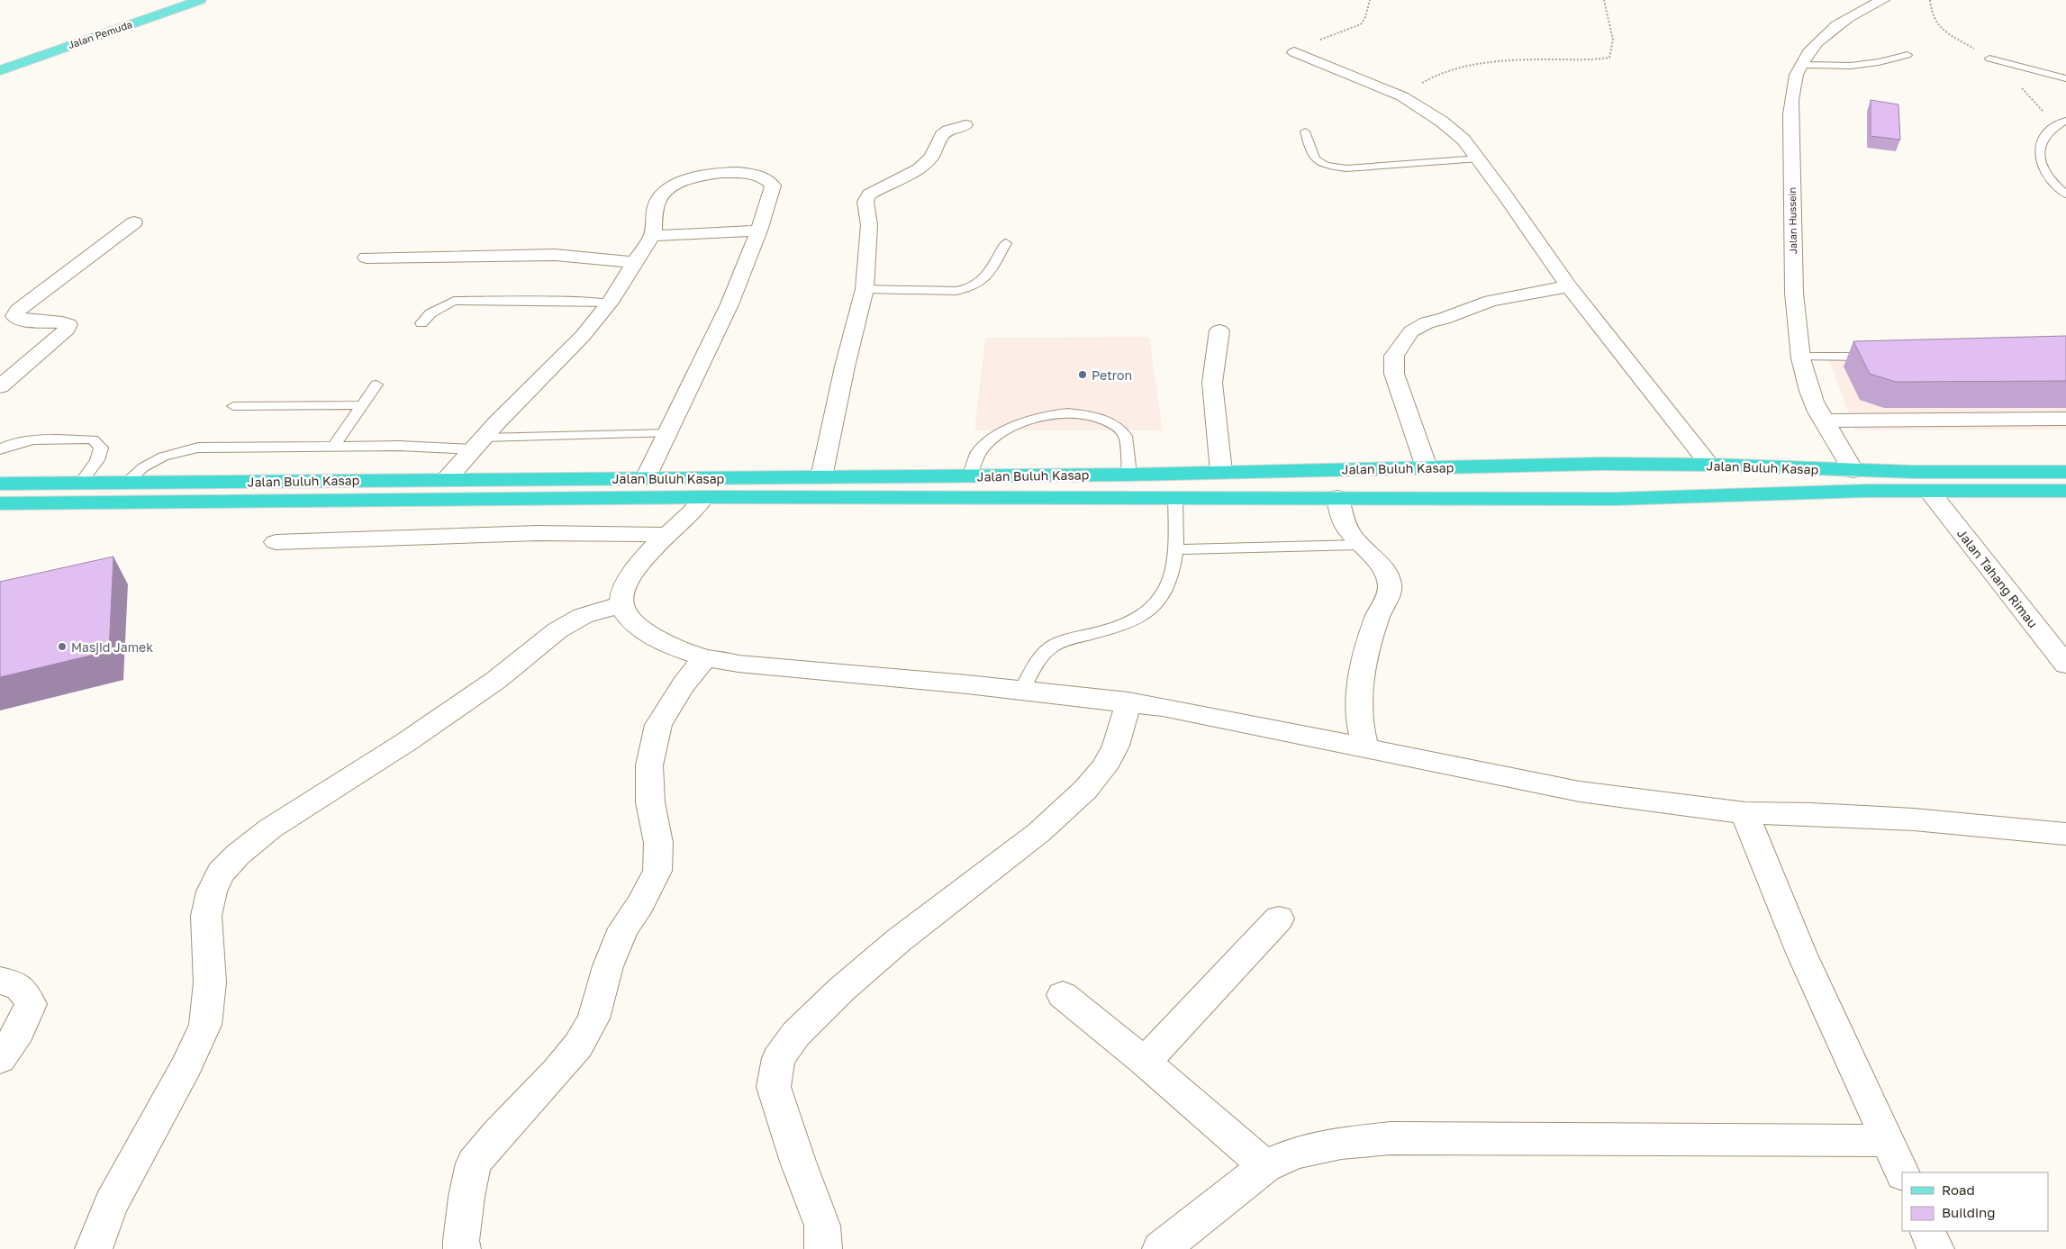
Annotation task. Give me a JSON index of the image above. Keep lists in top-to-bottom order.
{
  "streets": {
    "highway": ["Jalan Buluh Kasap"],
    "main road": ["Jalan Pemuda"],
    "street": ["Jalan Hussein", "Jalan Tahang Rimau"]
  },
  "crossings": [
    ["Jalan Hussein", "Jalan Buluh Kasap"],
    ["Jalan Buluh Kasap", "Jalan Tahang Rimau"]
  ],
  "places": ["Petron", "Masjid Jamek"],
  "legend": ["Road", "Building"]
}
